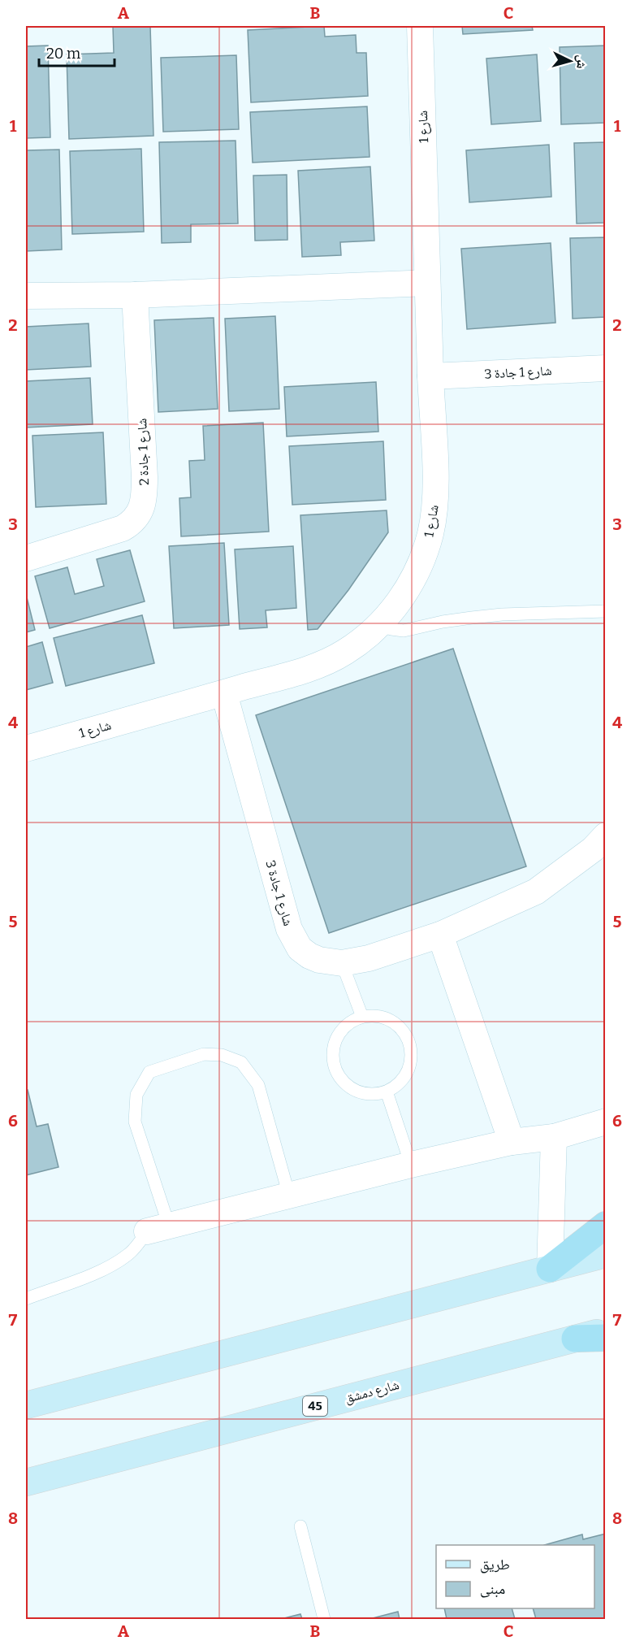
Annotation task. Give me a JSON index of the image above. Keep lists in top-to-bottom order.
{
  "streets": {
    "main road": ["شارع دمشق", "45"],
    "street": ["شارع 1", "شارع 1 جادة 3", "شارع 1 جادة 2"]
  },
  "crossings": [
    ["شارع 1", "شارع 1 جادة 3"]
  ],
  "legend": ["طريق", "مبنى"],
  "scale_bar": "20 m",
  "north": "right",
  "grid": {
    "columns": ["A", "B", "C"],
    "rows": [
      "1",
      "2",
      "3",
      "4",
      "5",
      "6",
      "7",
      "8"
    ]
  }
}
